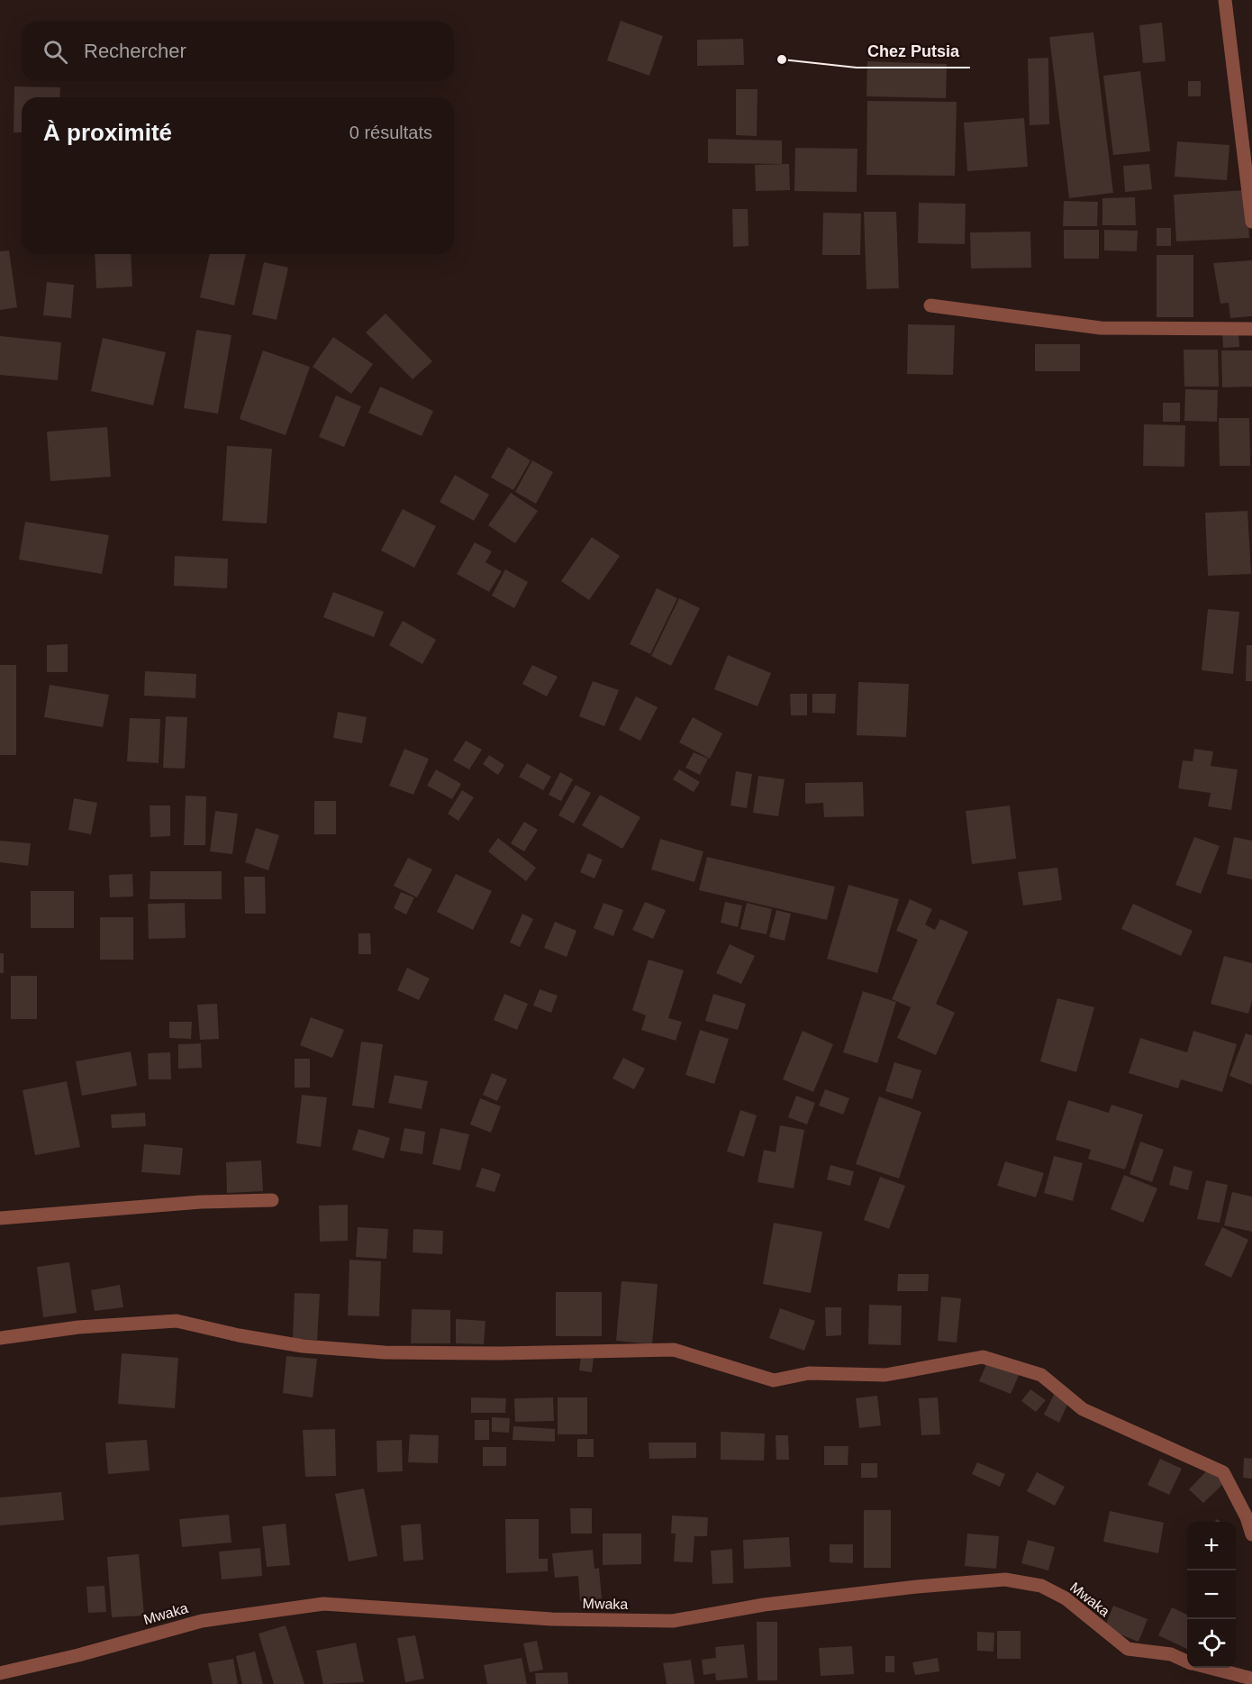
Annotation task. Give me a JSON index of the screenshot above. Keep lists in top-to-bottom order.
{
  "streets": {
    "street": ["Mwaka"]
  },
  "places": ["Chez Putsia"],
  "page": {
    "search": "Rechercher",
    "heading": ["À proximité", "0 résultats"],
    "map_buttons": ["+", "−"]
  }
}
